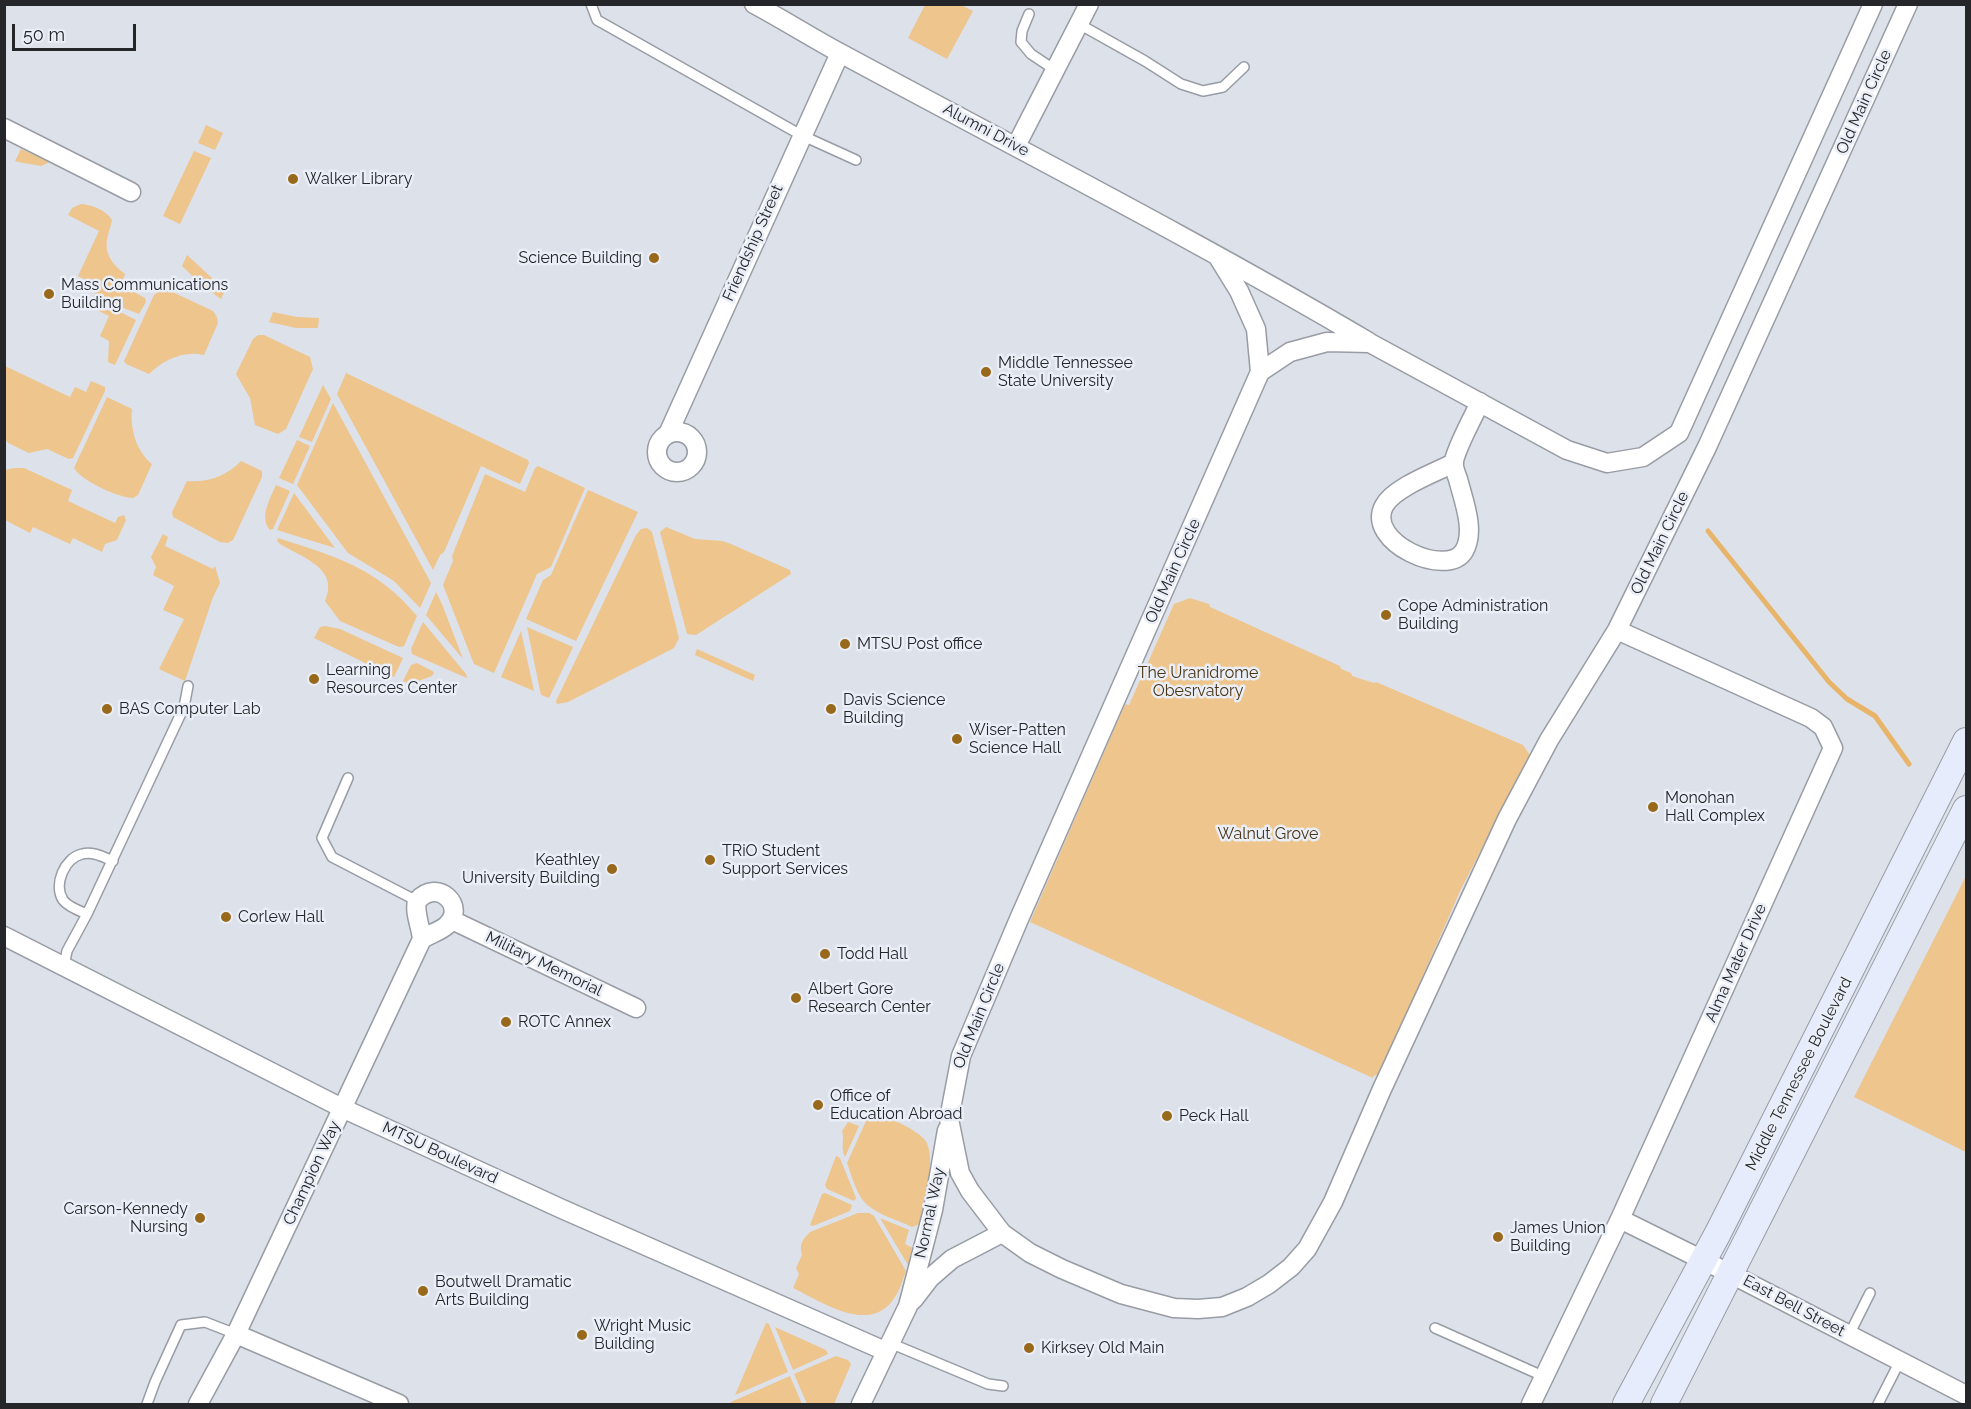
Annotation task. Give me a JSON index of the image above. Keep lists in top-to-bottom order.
{
  "streets": {
    "main road": ["Middle Tennessee Boulevard"],
    "street": [
      "Old Main Circle",
      "Alumni Drive",
      "Friendship Street",
      "Alma Mater Drive",
      "Military Memorial",
      "MTSU Boulevard",
      "Champion Way",
      "Normal Way",
      "East Bell Street"
    ]
  },
  "crossings": [
    ["Old Main Circle", "Alma Mater Drive"],
    ["Old Main Circle", "Normal Way"],
    ["Alumni Drive", "Friendship Street"],
    ["Alma Mater Drive", "East Bell Street"],
    ["Middle Tennessee Boulevard", "East Bell Street"],
    ["MTSU Boulevard", "Champion Way"],
    ["MTSU Boulevard", "Normal Way"]
  ],
  "parks": ["The Uranidrome Obesrvatory", "Walnut Grove"],
  "places": [
    "Walker Library",
    "Science Building",
    "Mass Communications Building",
    "Middle Tennessee State University",
    "Cope Administration Building",
    "MTSU Post office",
    "Learning Resources Center",
    "BAS Computer Lab",
    "Davis Science Building",
    "Wiser-Patten Science Hall",
    "Monohan Hall Complex",
    "TRiO Student Support Services",
    "Keathley University Building",
    "Corlew Hall",
    "Todd Hall",
    "Albert Gore Research Center",
    "ROTC Annex",
    "Office of Education Abroad",
    "Peck Hall",
    "Carson-Kennedy Nursing",
    "James Union Building",
    "Boutwell Dramatic Arts Building",
    "Wright Music Building",
    "Kirksey Old Main"
  ],
  "scale_bar": "50 m"
}
